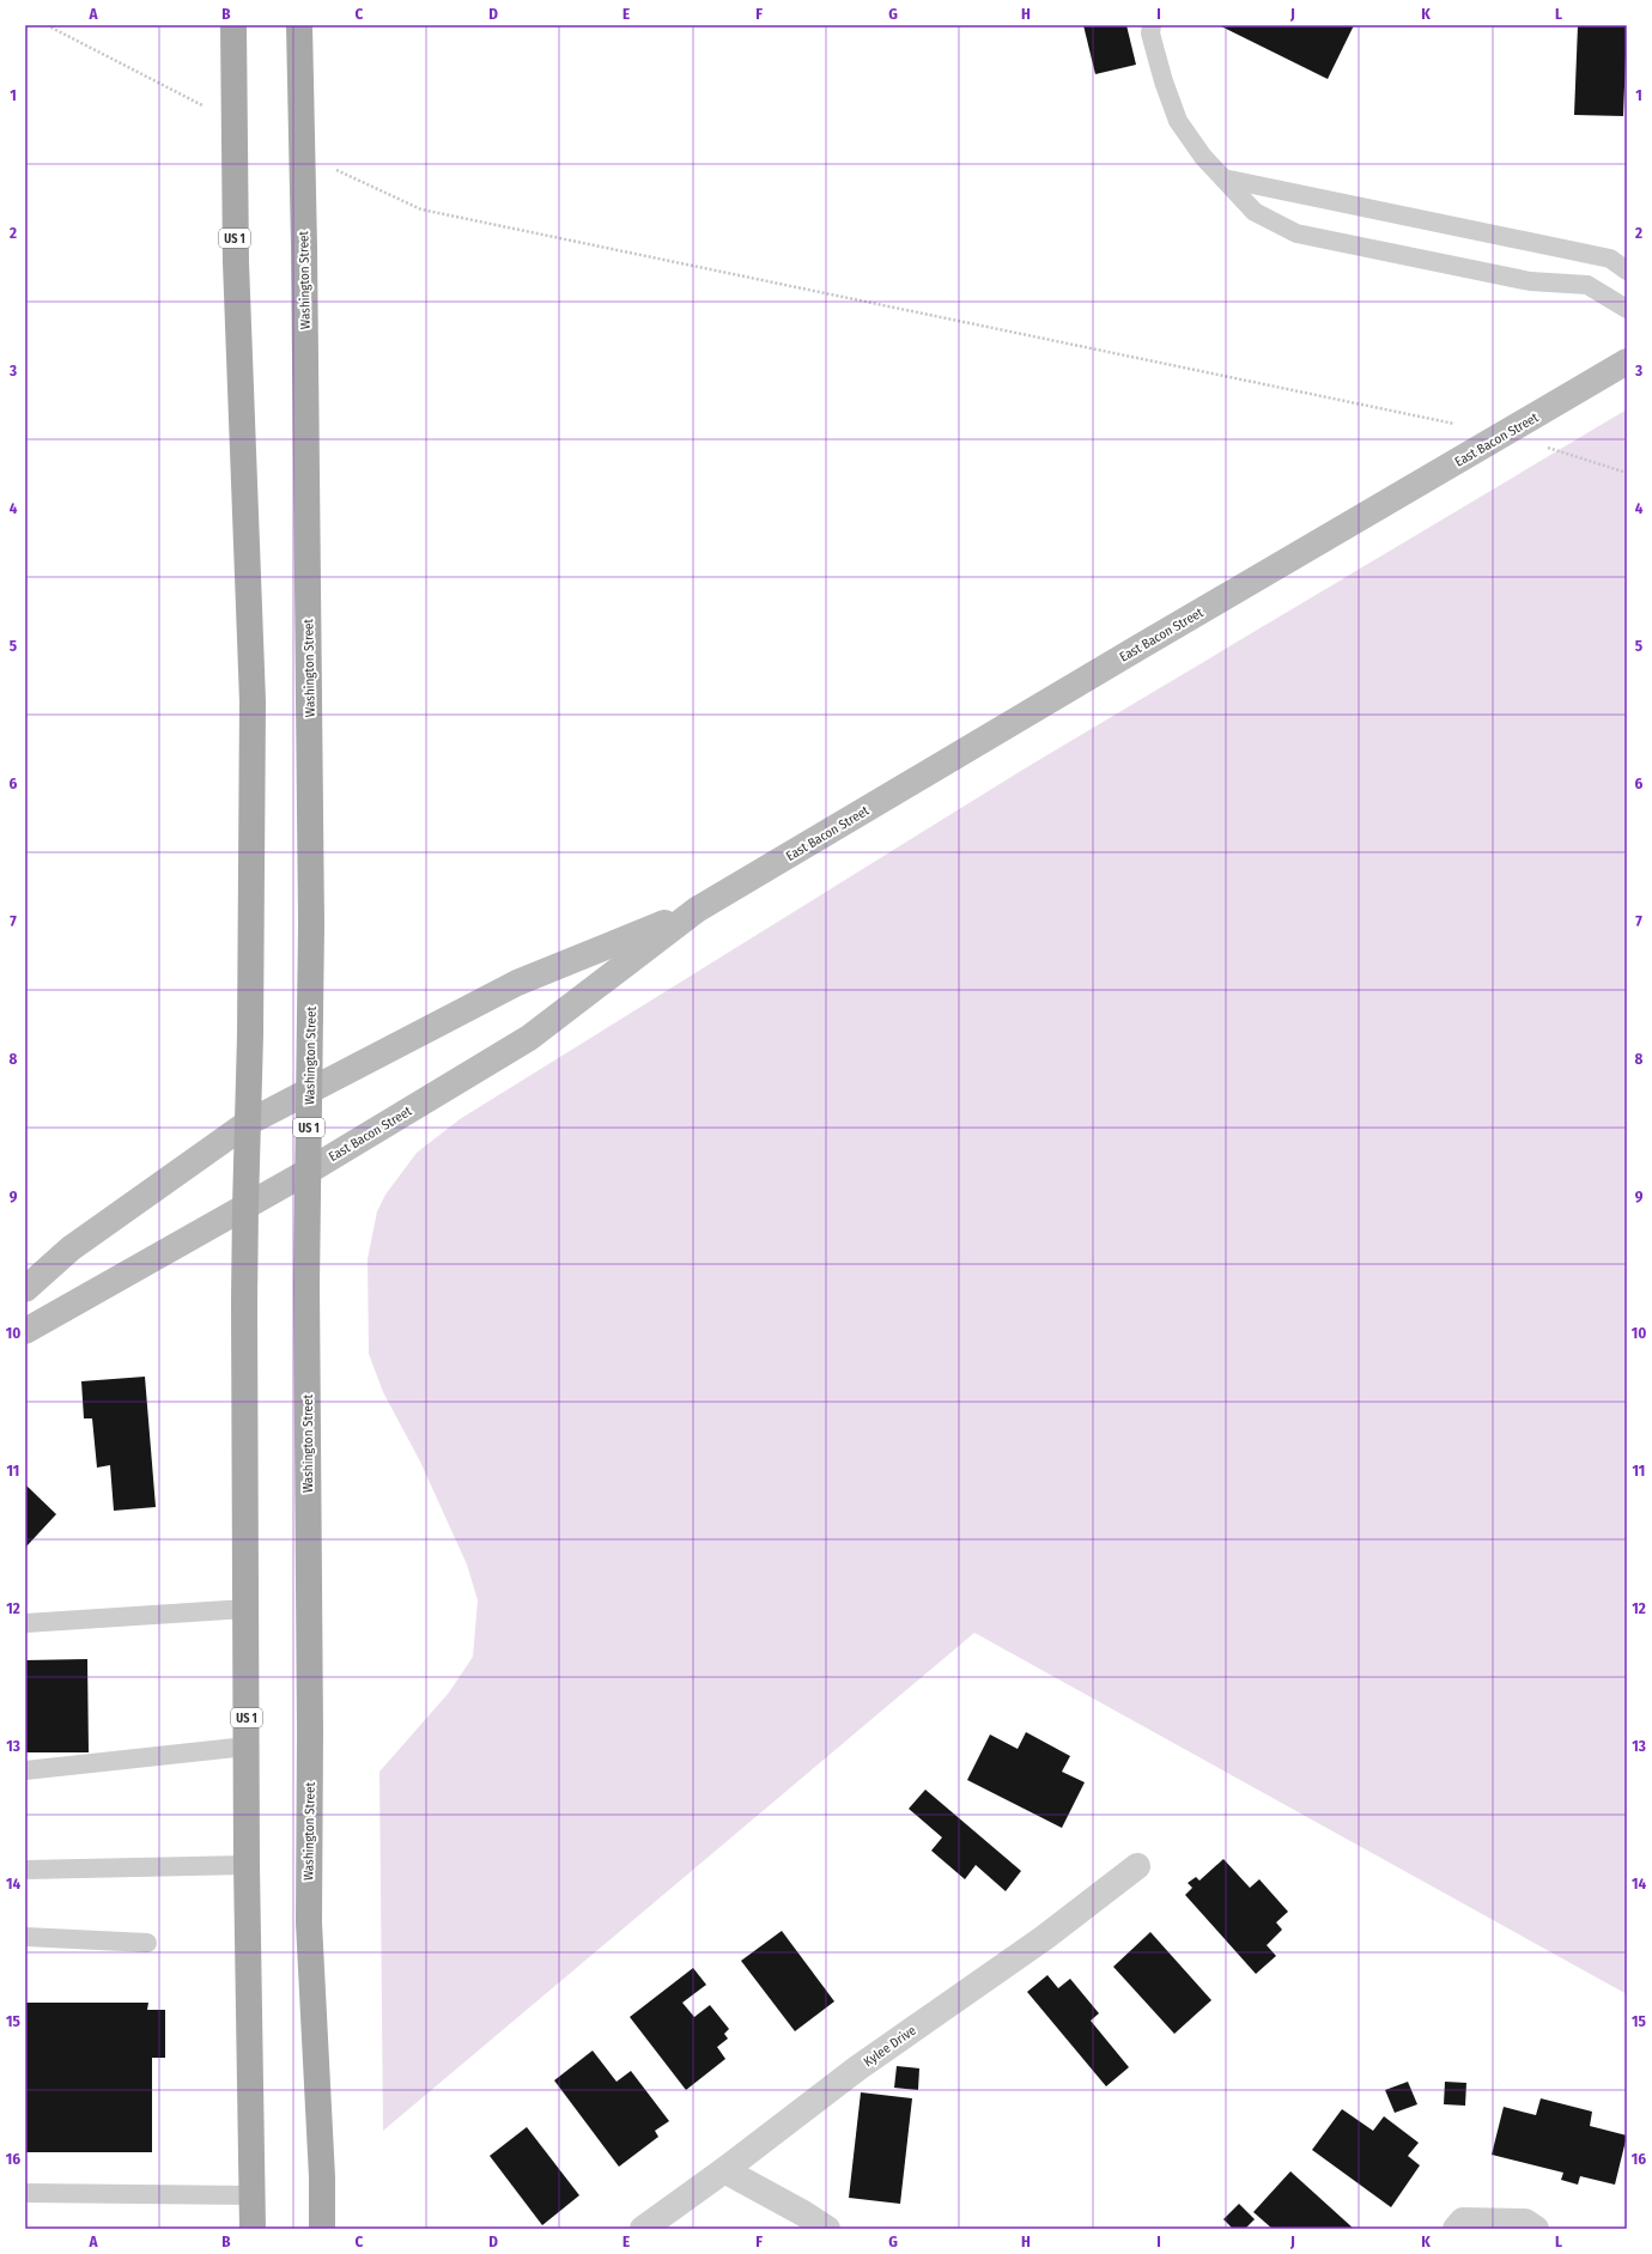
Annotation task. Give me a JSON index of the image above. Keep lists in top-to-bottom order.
{
  "streets": {
    "main road": ["US 1", "Washington Street", "East Bacon Street"],
    "street": ["Kylee Drive"]
  },
  "crossings": [
    ["US 1", "East Bacon Street"],
    ["Washington Street", "East Bacon Street"]
  ],
  "grid": {
    "columns": [
      "A",
      "B",
      "C",
      "D",
      "E",
      "F",
      "G",
      "H",
      "I",
      "J",
      "K",
      "L"
    ],
    "rows": [
      "1",
      "2",
      "3",
      "4",
      "5",
      "6",
      "7",
      "8",
      "9",
      "10",
      "11",
      "12",
      "13",
      "14",
      "15",
      "16"
    ]
  }
}
